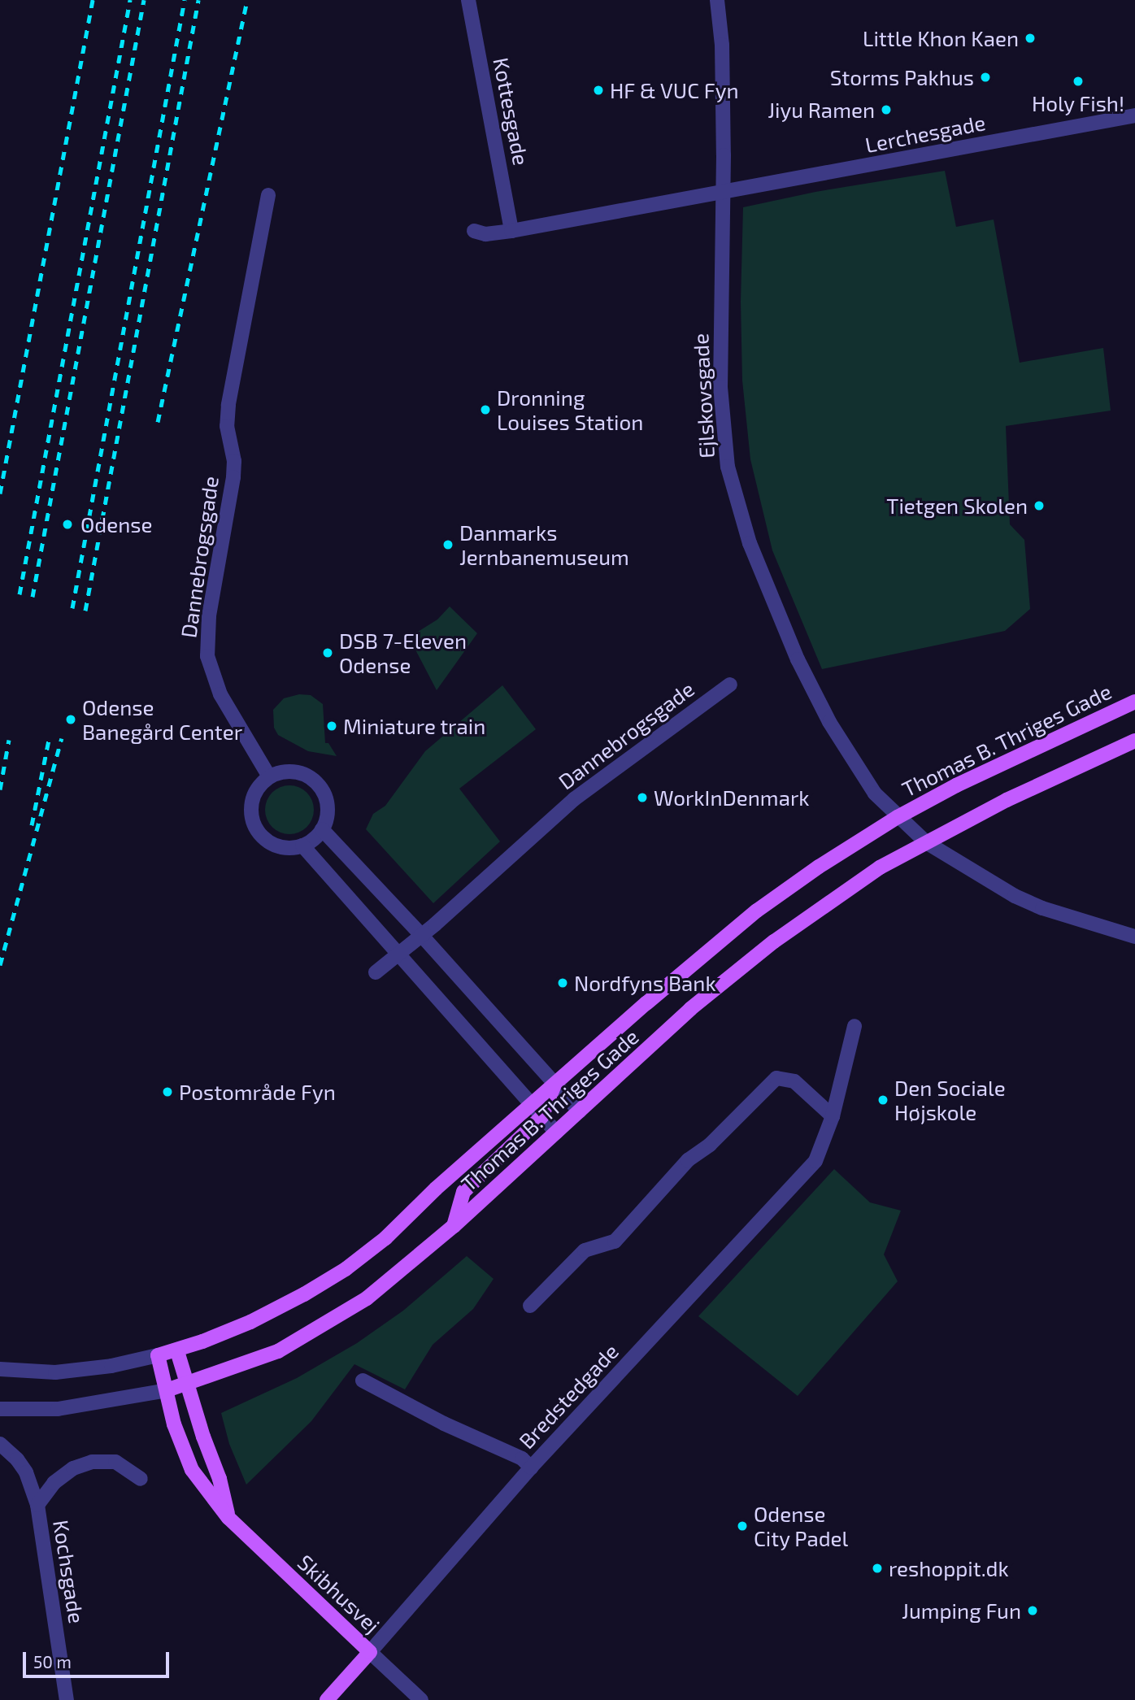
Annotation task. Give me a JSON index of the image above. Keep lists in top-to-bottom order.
{
  "streets": {
    "main road": ["Thomas B. Thriges Gade", "Bredstedgade", "Skibhusvej"],
    "street": [
      "Kottesgade",
      "Lerchesgade",
      "Ejlskovsgade",
      "Dannebrogsgade",
      "Kochsgade"
    ]
  },
  "crossings": [
    ["Lerchesgade", "Ejlskovsgade"],
    ["Ejlskovsgade", "Thomas B. Thriges Gade"],
    ["Thomas B. Thriges Gade", "Skibhusvej"],
    ["Bredstedgade", "Skibhusvej"]
  ],
  "places": [
    "Little Khon Kaen",
    "Storms Pakhus",
    "Holy Fish!",
    "HF & VUC Fyn",
    "Jiyu Ramen",
    "Dronning Louises Station",
    "Tietgen Skolen",
    "Odense",
    "Danmarks Jernbanemuseum",
    "DSB 7-Eleven Odense",
    "Odense Banegård Center",
    "Miniature train",
    "WorkInDenmark",
    "Nordfyns Bank",
    "Postområde Fyn",
    "Den Sociale Højskole",
    "Odense City Padel",
    "reshoppit.dk",
    "Jumping Fun"
  ],
  "scale_bar": "50 m"
}
